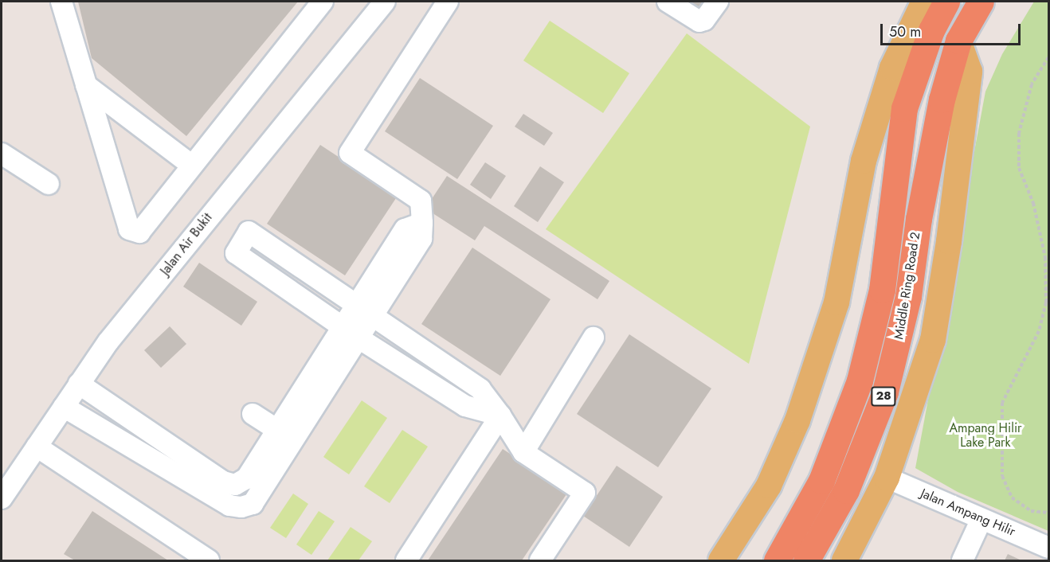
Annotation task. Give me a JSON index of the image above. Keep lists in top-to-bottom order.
{
  "streets": {
    "highway": ["Middle Ring Road 2", "28"],
    "street": ["Jalan Air Bukit", "Jalan Ampang Hilir"]
  },
  "parks": ["Ampang Hilir Lake Park"],
  "scale_bar": "50 m"
}
